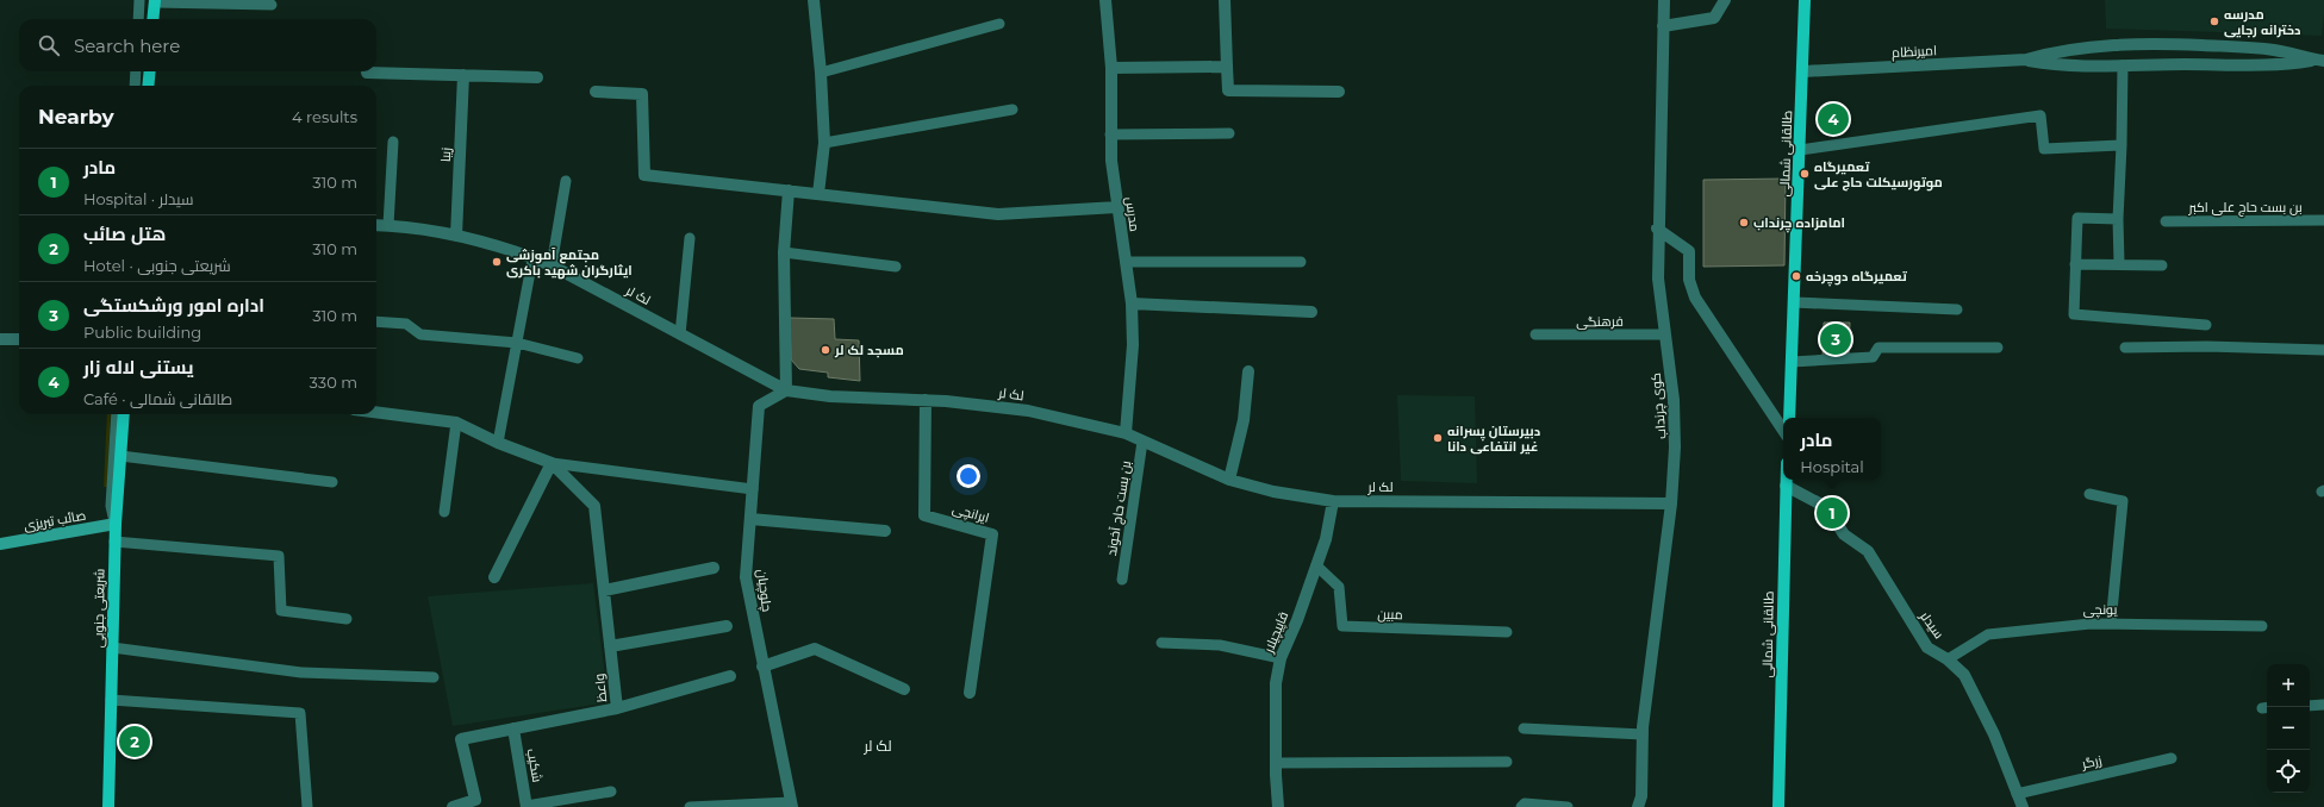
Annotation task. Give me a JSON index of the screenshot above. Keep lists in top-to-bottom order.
{
  "streets": {
    "main road": ["طالقانی شمالی", "صائب تبریزی", "شریعتی جنوبی"],
    "street": [
      "امیرنظام",
      "زیبا",
      "مدرس",
      "لک لر",
      "کوی چرنداب",
      "ایرانچی",
      "چلوچیان",
      "سیدلر",
      "قاپیچیلار",
      "واعظ",
      "شکیب"
    ],
    "lane": [
      "بن بست حاج علی اکبر",
      "فرهنگی",
      "بن بست حاج آخوند",
      "یونچی",
      "مبین",
      "زرگر"
    ]
  },
  "crossings": [
    ["امیرنظام", "طالقانی شمالی"],
    ["طالقانی شمالی", "سیدلر"],
    ["زیبا", "لک لر"],
    ["مدرس", "لک لر"],
    ["لک لر", "کوی چرنداب"],
    ["لک لر", "بن بست حاج آخوند"],
    ["لک لر", "ایرانچی"],
    ["لک لر", "چلوچیان"],
    ["لک لر", "قاپیچیلار"],
    ["فرهنگی", "کوی چرنداب"],
    ["صائب تبریزی", "شریعتی جنوبی"],
    ["یونچی", "سیدلر"],
    ["مبین", "قاپیچیلار"],
    ["سیدلر", "زرگر"],
    ["واعظ", "شکیب"]
  ],
  "districts": ["لک لر"],
  "places": [
    "مدرسه دخترانه رجایی",
    "تعمیرگاه موتورسیکلت حاج علی",
    "امامزاده چرنداب",
    "مجتمع آموزشی ایثارگران شهید باکری",
    "تعمیرگاه دوچرخه",
    "مسجد لک لر",
    "دبیرستان پسرانه غیر انتفاعی دانا"
  ],
  "page": {
    "search": "Search here",
    "heading": ["Nearby", "4 results"],
    "pins": [
      "4",
      "3",
      "1",
      "2"
    ],
    "list": [
      {
        "mark": "1",
        "name": "مادر",
        "note": "Hospital · سیدلر",
        "value": "310 m"
      },
      {
        "mark": "2",
        "name": "هتل صائب",
        "note": "Hotel · شریعتی جنوبی",
        "value": "310 m"
      },
      {
        "mark": "3",
        "name": "اداره امور ورشکستگی",
        "note": "Public building",
        "value": "310 m"
      },
      {
        "mark": "4",
        "name": "یستنی لاله زار",
        "note": "Café · طالقانی شمالی",
        "value": "330 m"
      }
    ],
    "popup": ["مادر", "Hospital"],
    "map_buttons": ["+", "−"]
  }
}
